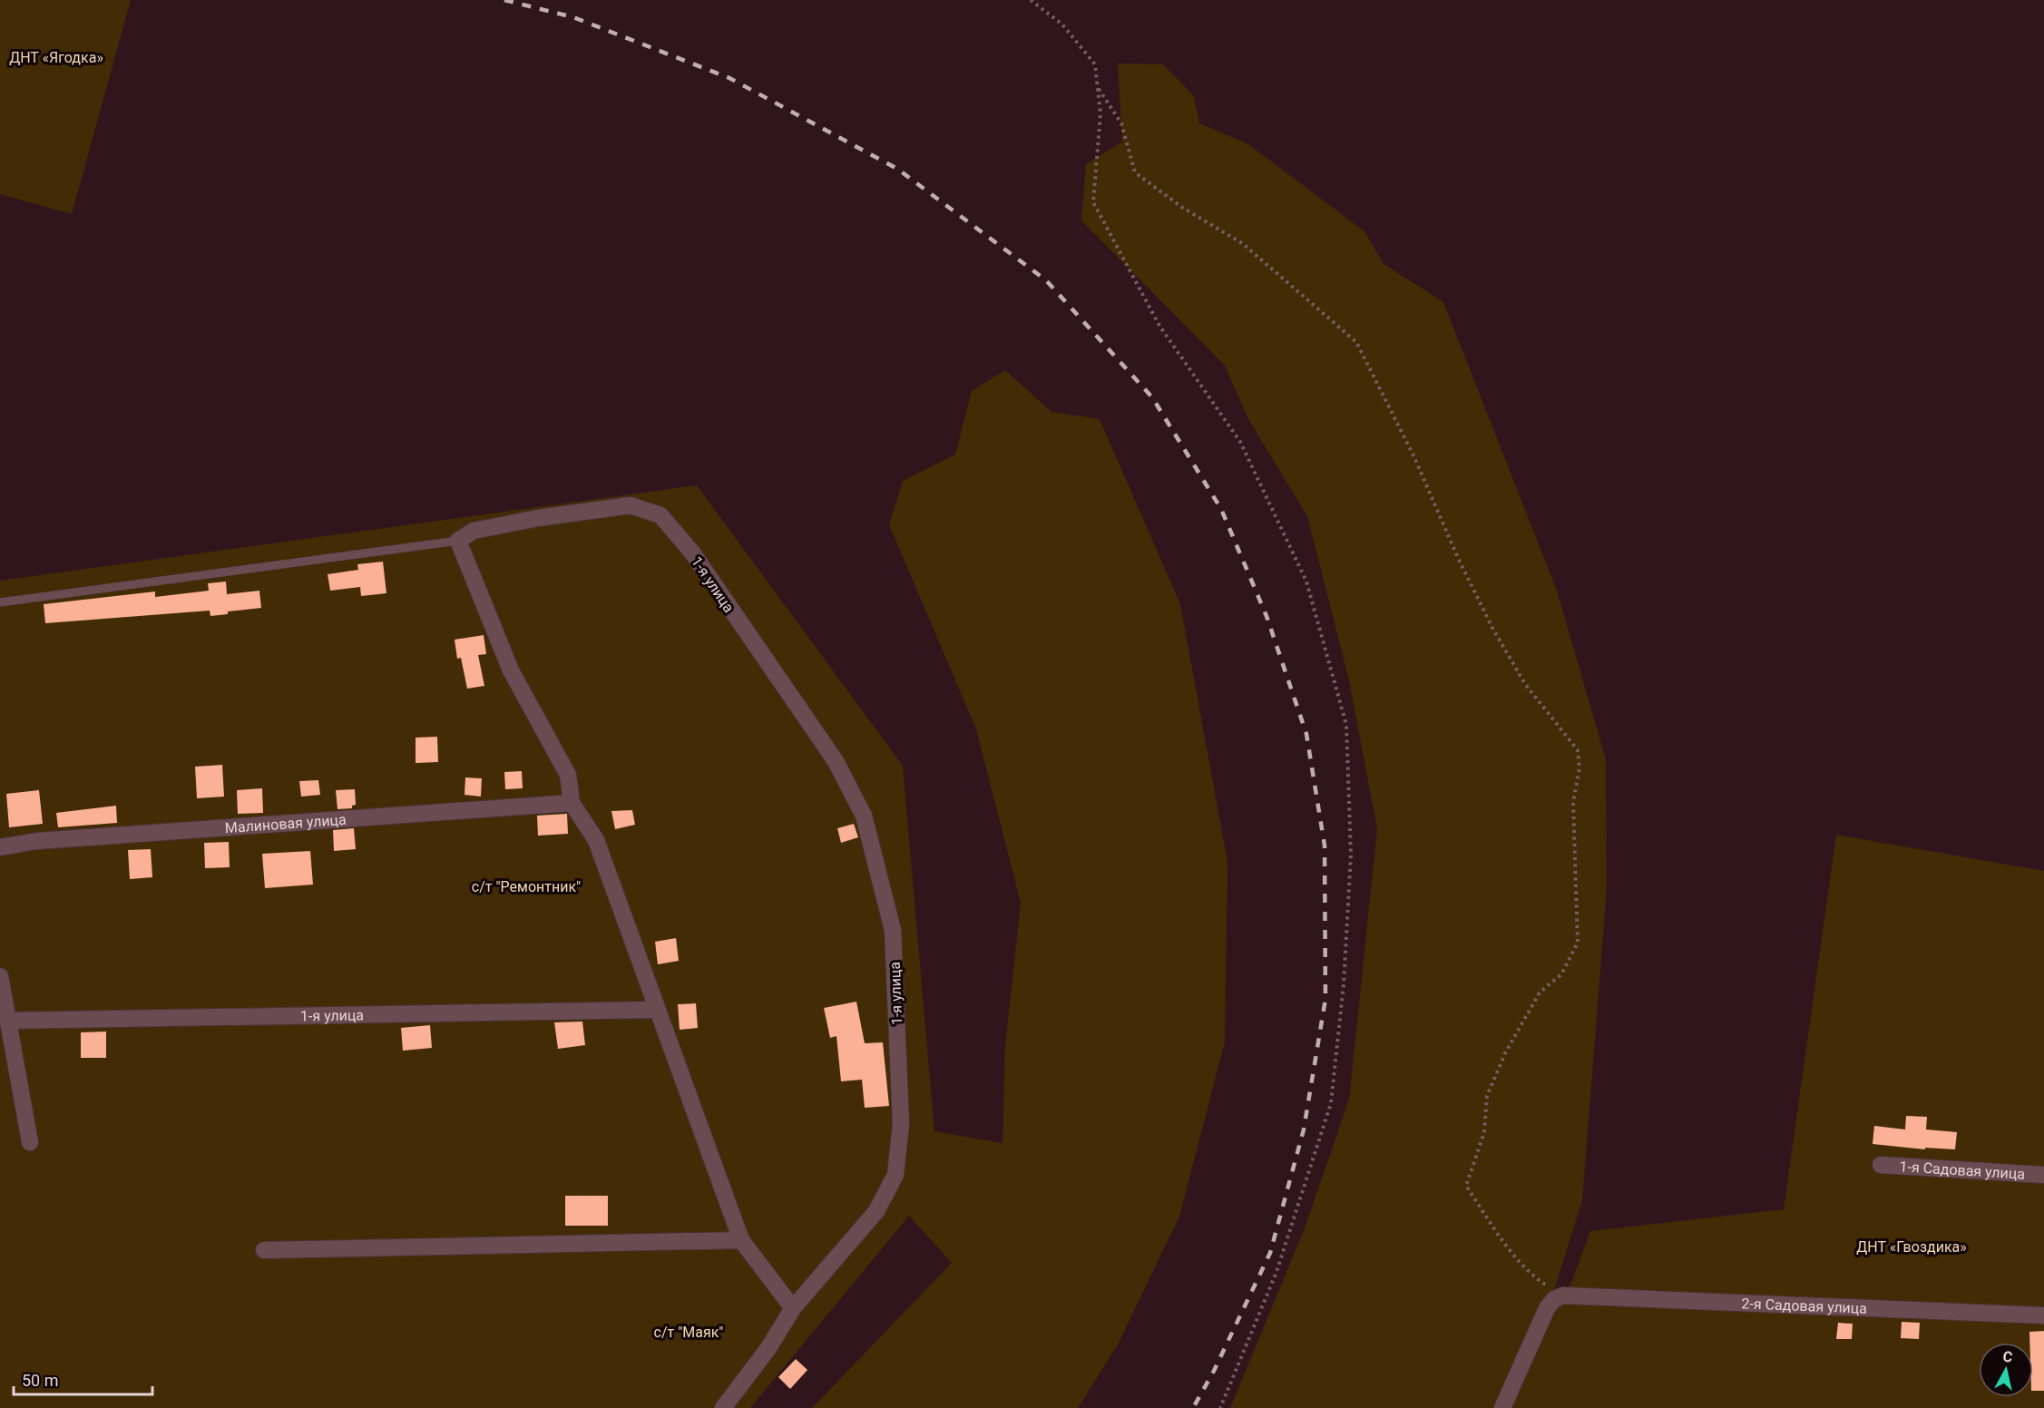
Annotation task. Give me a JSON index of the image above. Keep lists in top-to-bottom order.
{
  "streets": {
    "street": [
      "1-я улица",
      "Малиновая улица",
      "1-я Садовая улица",
      "2-я Садовая улица"
    ]
  },
  "parks": [
    "ДНТ «Ягодка»",
    "с/т \"Ремонтник\"",
    "ДНТ «Гвоздика»",
    "с/т \"Маяк\""
  ],
  "scale_bar": "50 m",
  "north": "top"
}
